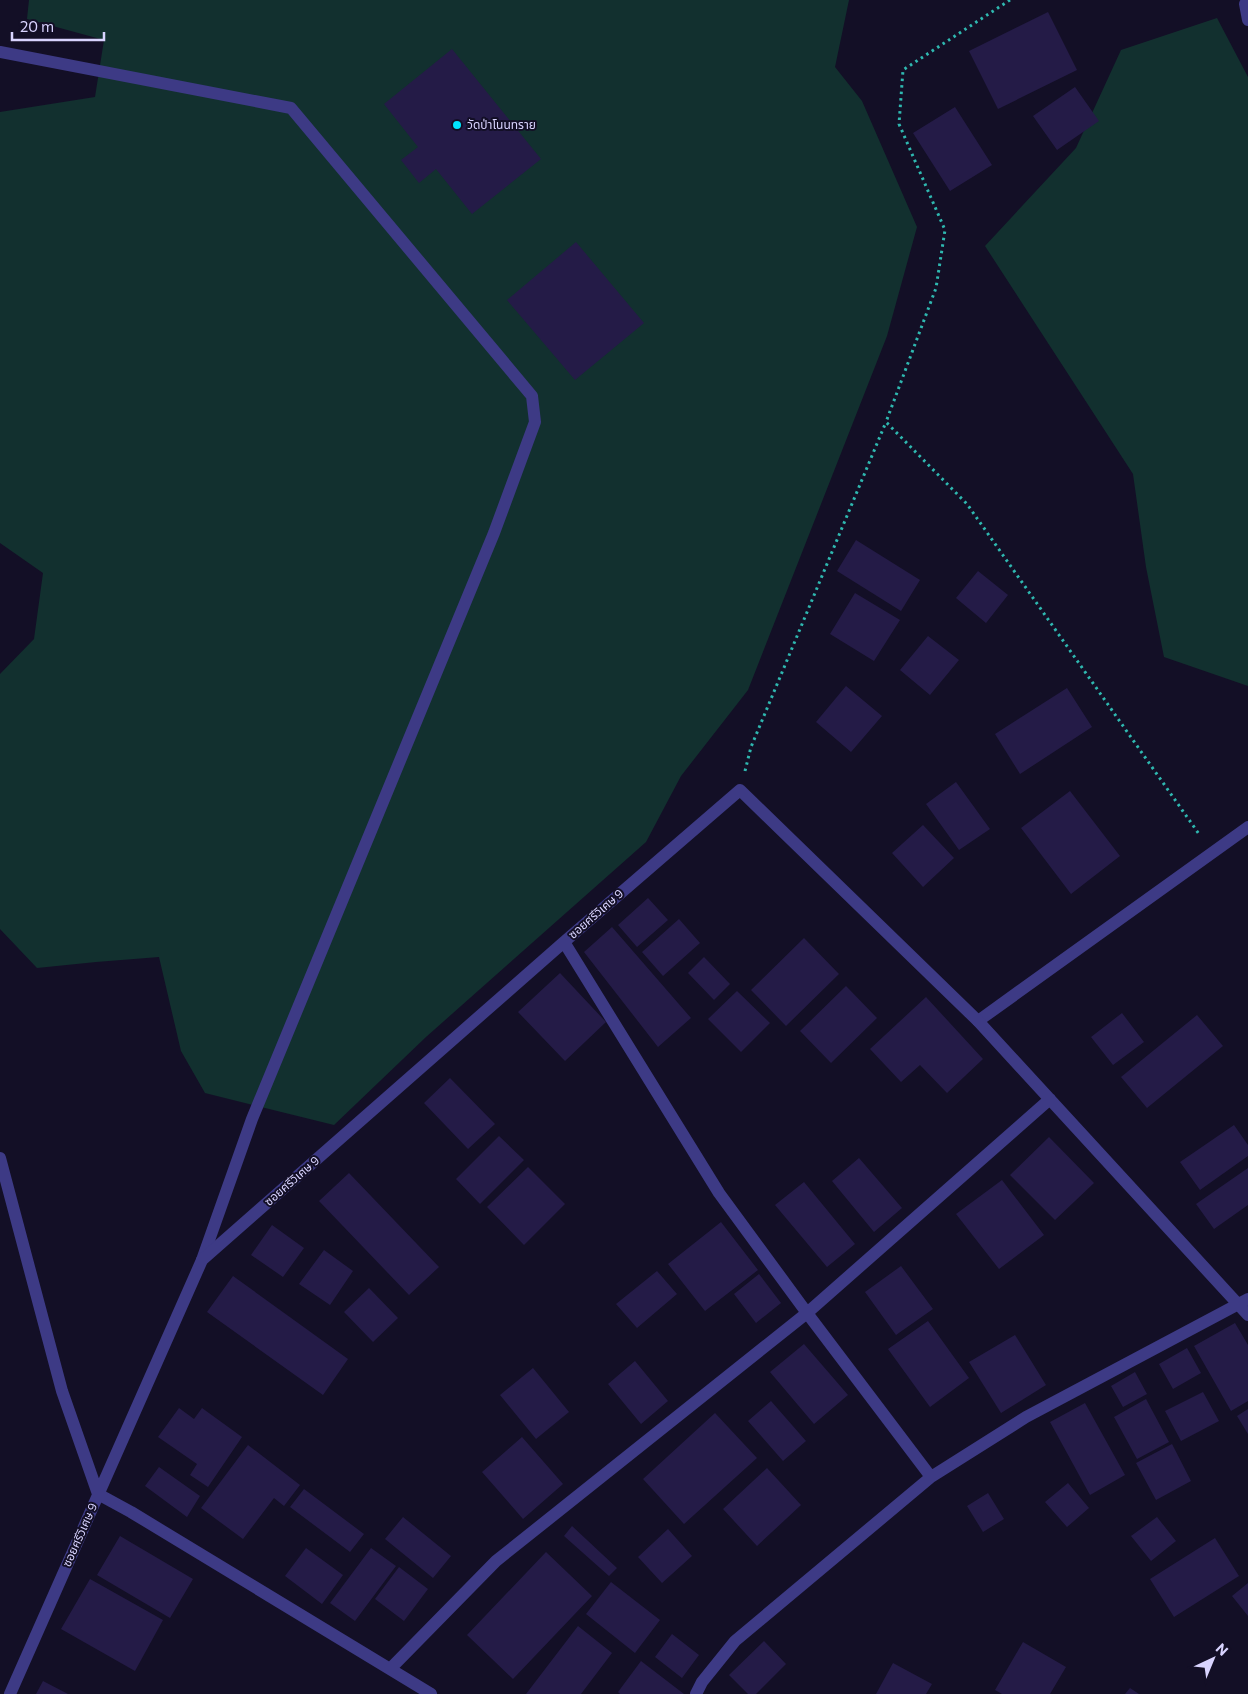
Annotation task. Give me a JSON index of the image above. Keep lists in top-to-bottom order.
{
  "streets": {
    "street": ["ซอยศรีวิเศษ 9"]
  },
  "places": ["วัดป่าโนนทราย"],
  "scale_bar": "20 m",
  "north": "top right"
}
